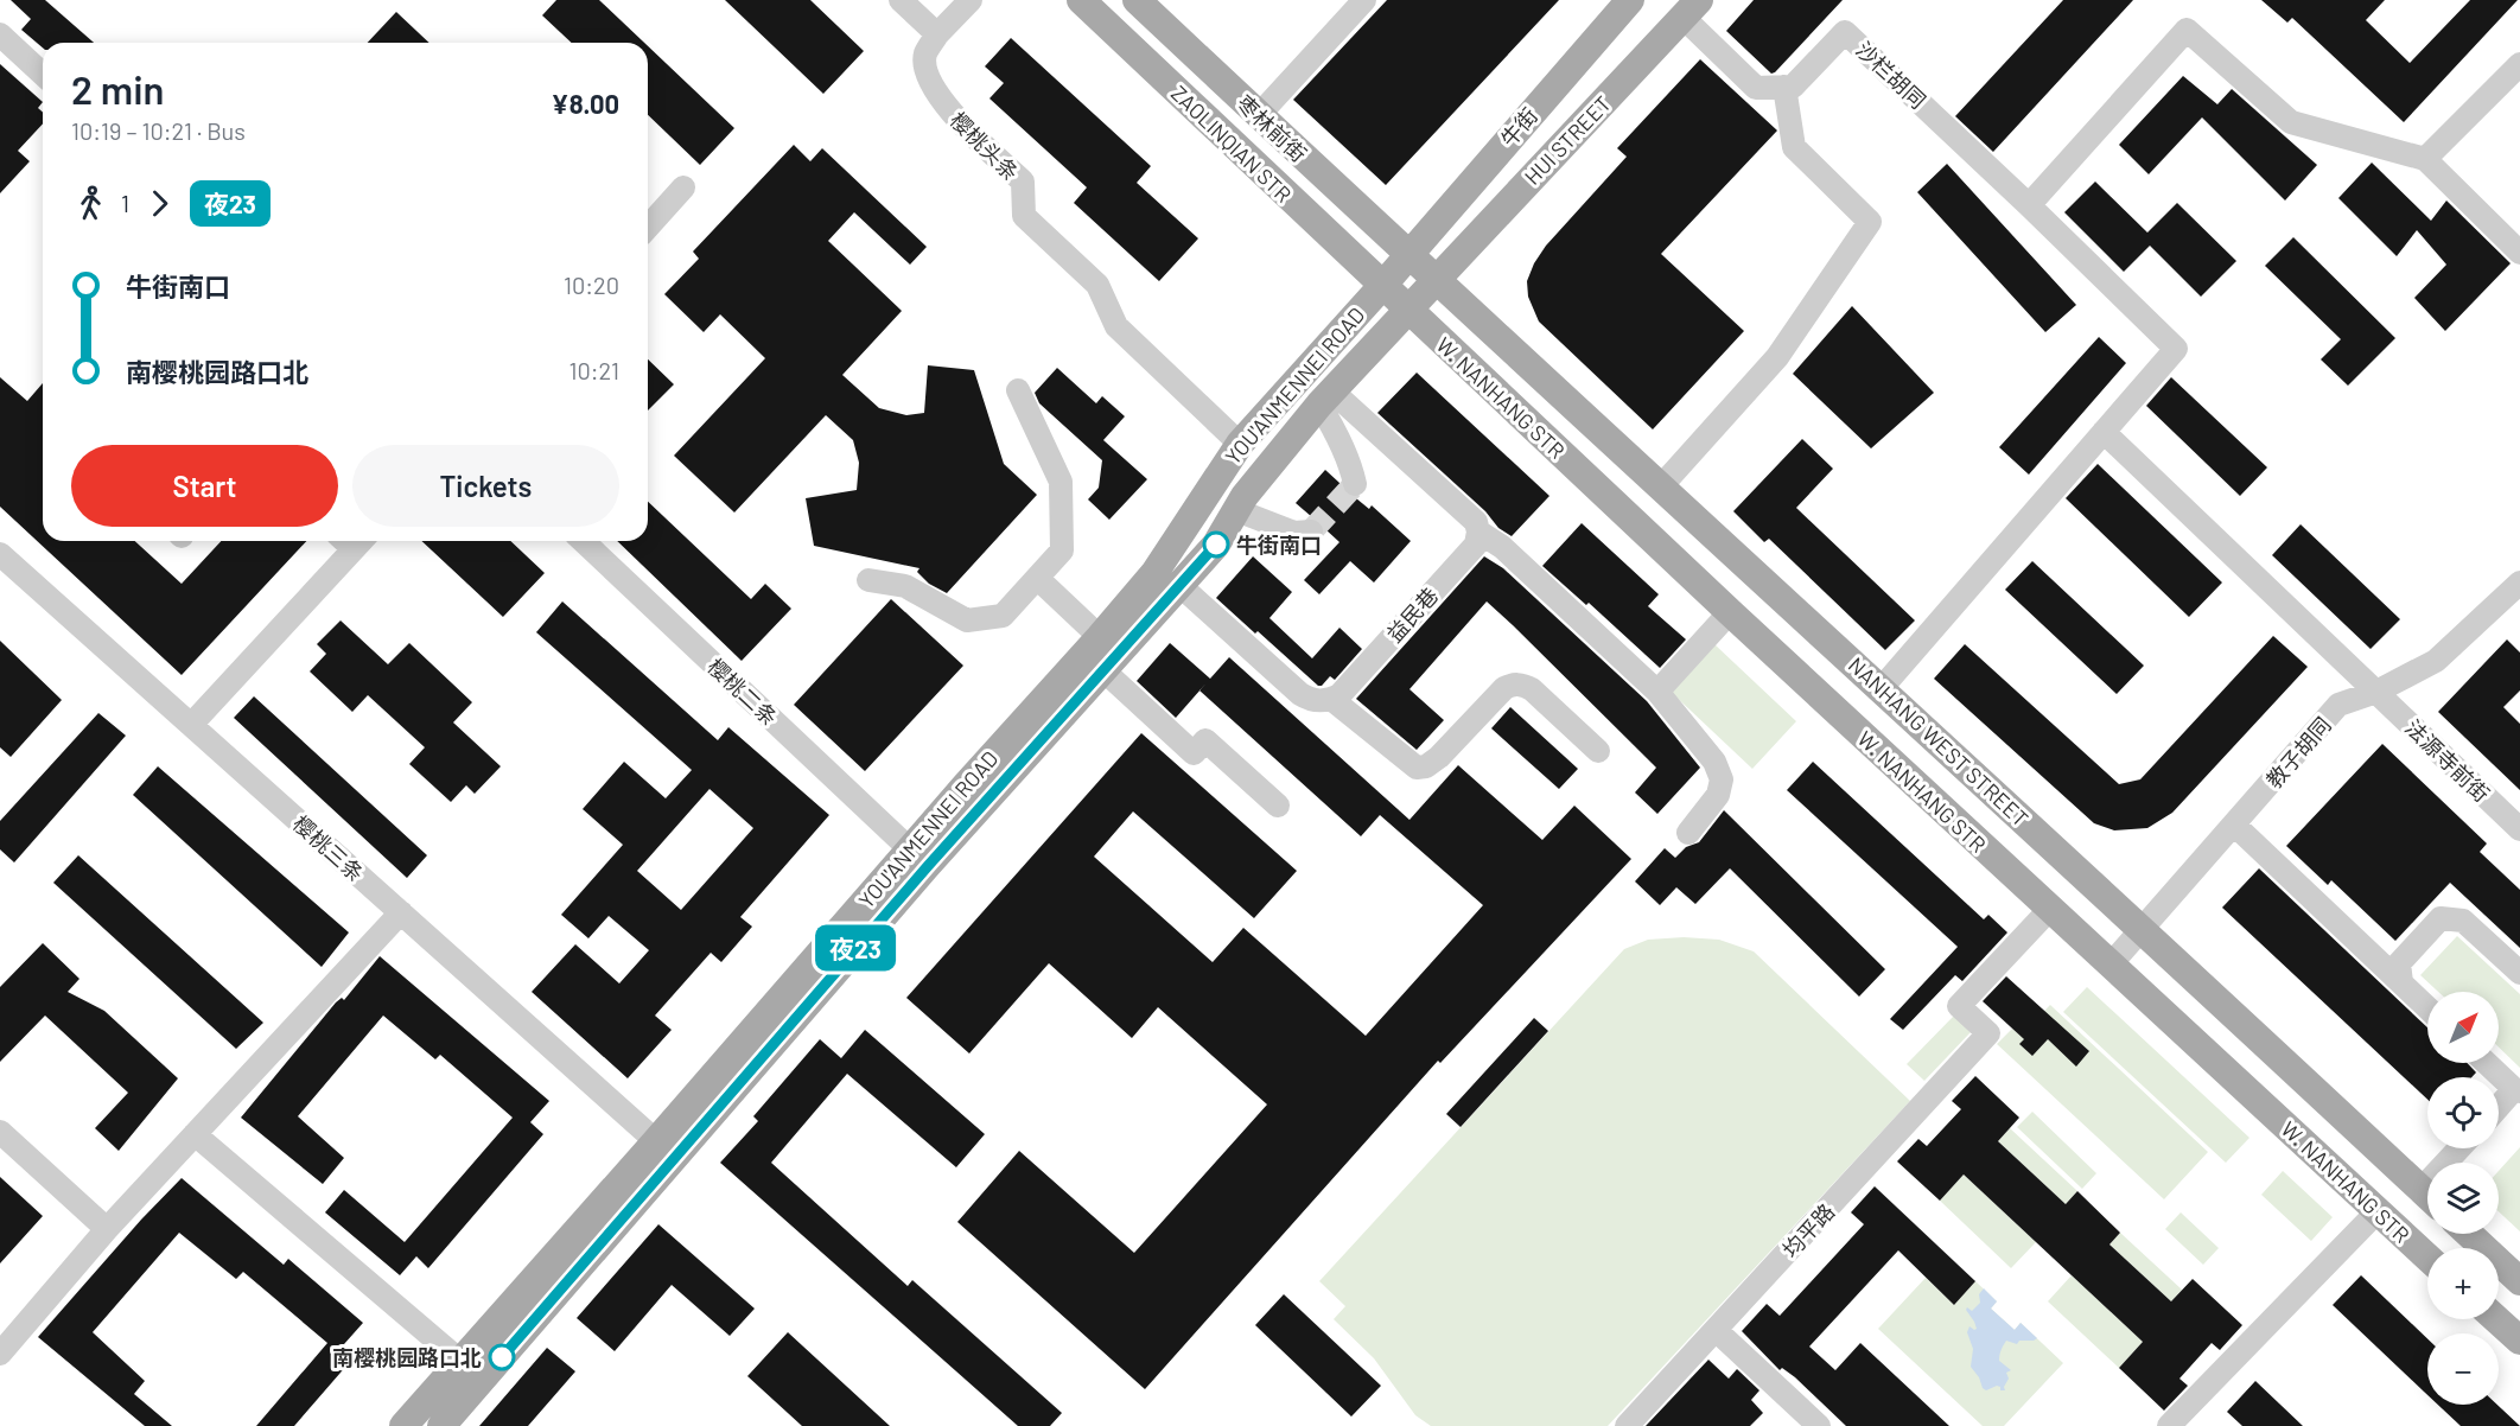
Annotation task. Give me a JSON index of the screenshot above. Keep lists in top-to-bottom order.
{
  "streets": {
    "main road": [
      "牛街",
      "枣林前街",
      "HUI STREET",
      "ZAOLINQIAN STR",
      "YOU'ANMENNEI ROAD",
      "W. NANHANG STR",
      "NANHANG WEST STREET"
    ],
    "street": [
      "沙栏胡同",
      "樱桃头条",
      "益民巷",
      "樱桃二条",
      "教子胡同",
      "法源寺前街",
      "樱桃三条",
      "均平路"
    ]
  },
  "crossings": [
    ["牛街", "枣林前街"],
    ["牛街", "ZAOLINQIAN STR"],
    ["牛街", "YOU'ANMENNEI ROAD"],
    ["枣林前街", "HUI STREET"],
    ["枣林前街", "NANHANG WEST STREET"],
    ["HUI STREET", "ZAOLINQIAN STR"],
    ["HUI STREET", "YOU'ANMENNEI ROAD"],
    ["HUI STREET", "W. NANHANG STR"],
    ["HUI STREET", "NANHANG WEST STREET"],
    ["ZAOLINQIAN STR", "YOU'ANMENNEI ROAD"],
    ["ZAOLINQIAN STR", "W. NANHANG STR"],
    ["樱桃头条", "YOU'ANMENNEI ROAD"],
    ["YOU'ANMENNEI ROAD", "W. NANHANG STR"],
    ["YOU'ANMENNEI ROAD", "樱桃二条"],
    ["YOU'ANMENNEI ROAD", "樱桃三条"],
    ["W. NANHANG STR", "教子胡同"],
    ["W. NANHANG STR", "均平路"],
    ["NANHANG WEST STREET", "教子胡同"],
    ["教子胡同", "法源寺前街"]
  ],
  "places": ["牛街南口", "南樱桃园路口北"],
  "lines": ["bus line 夜23"],
  "north": "top right",
  "page": {
    "on_map": "夜23",
    "heading": ["2 min", "10:19 – 10:21 · Bus", "¥8.00"],
    "legs": ["1", "夜23"],
    "list": [
      {
        "name": "牛街南口",
        "value": "10:20"
      },
      {
        "name": "南樱桃园路口北",
        "value": "10:21"
      }
    ],
    "buttons": ["Start", "Tickets"],
    "map_buttons": ["+", "−"]
  }
}
